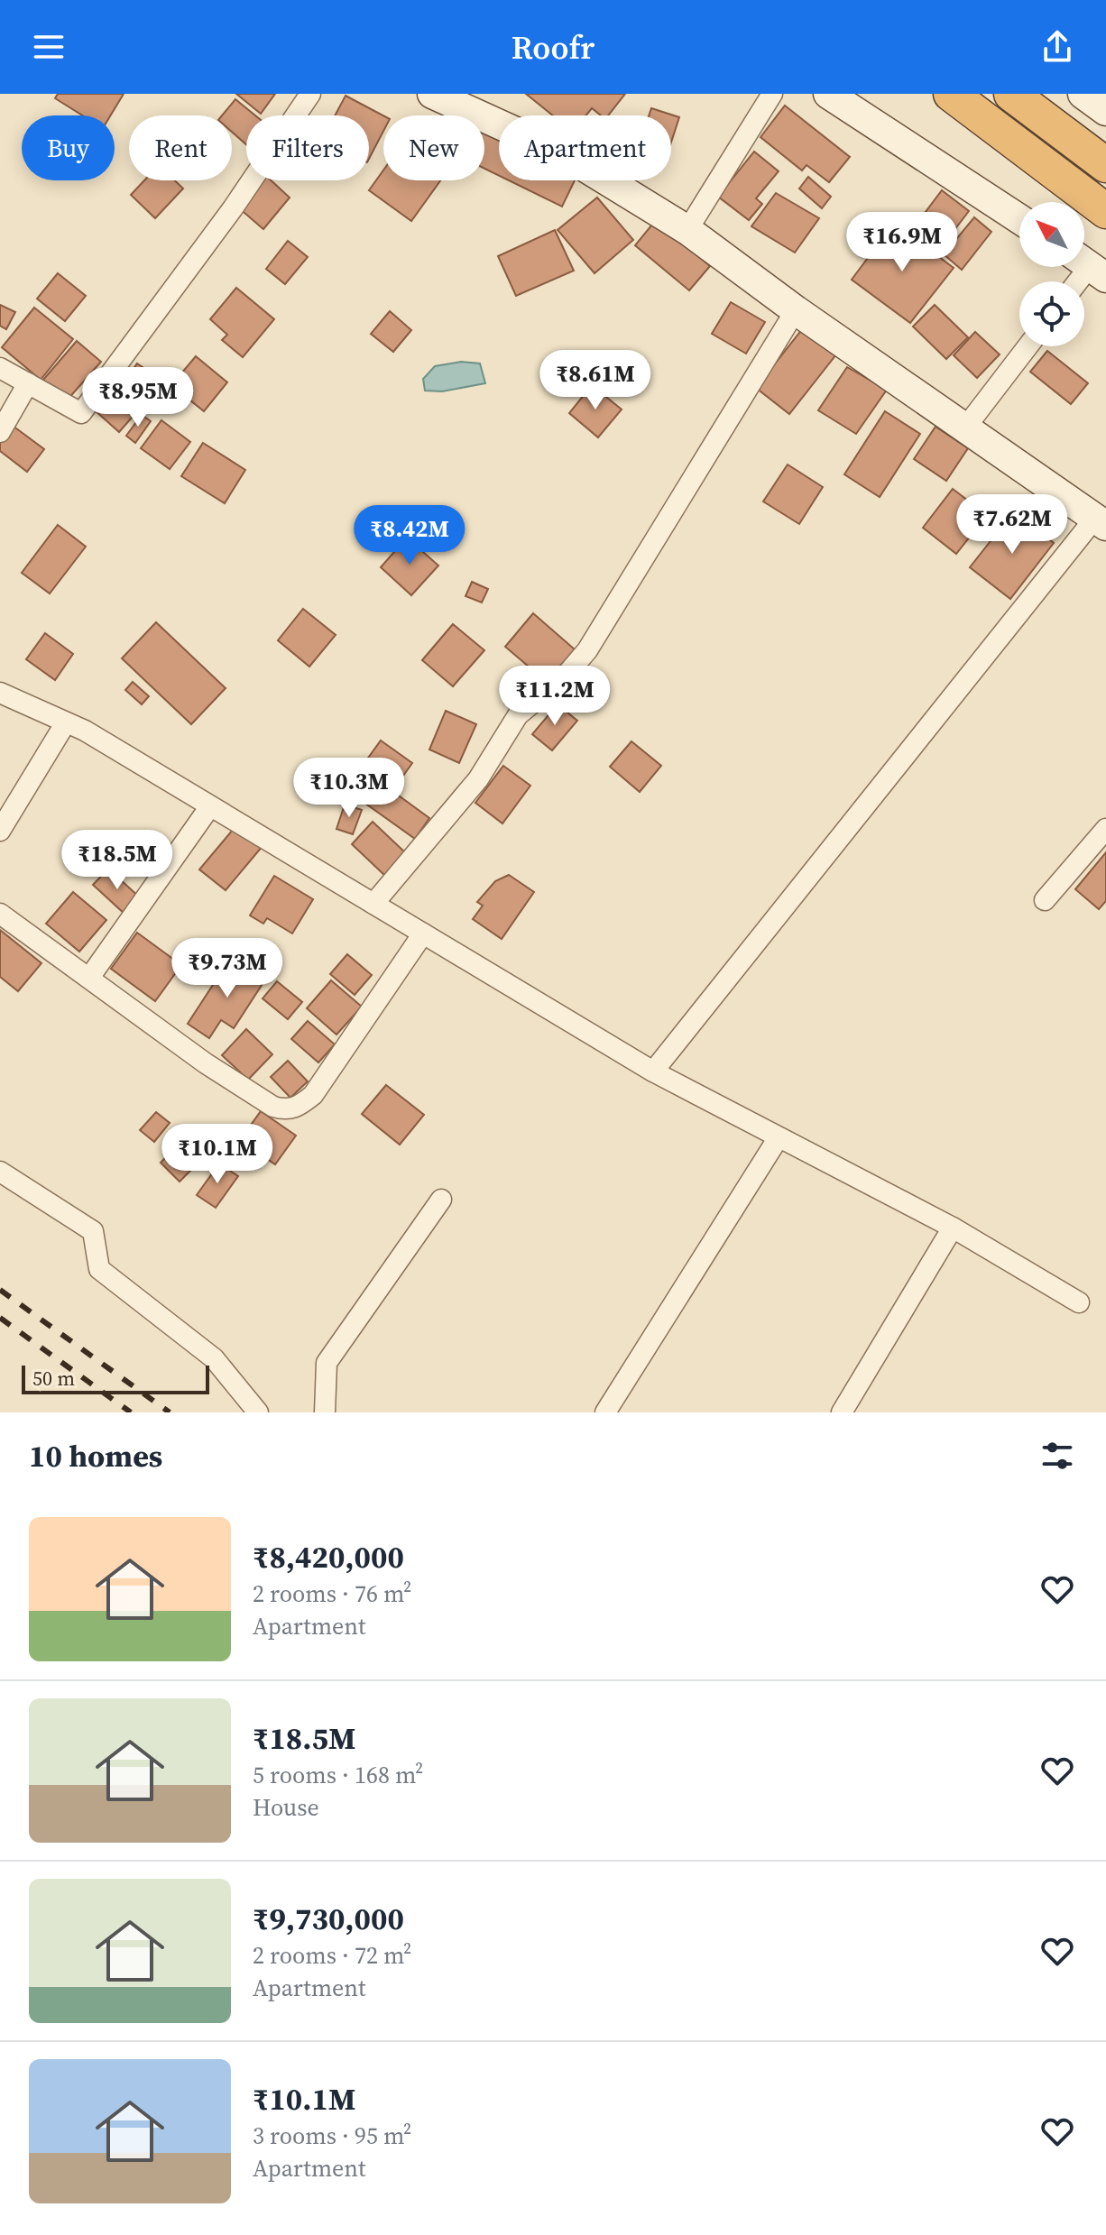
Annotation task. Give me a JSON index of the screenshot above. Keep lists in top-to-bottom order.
{
  "scale_bar": "50 m",
  "north": "top left",
  "page": {
    "header": "Roofr",
    "chip": [
      "Buy",
      "Rent",
      "Filters",
      "New",
      "Apartment"
    ],
    "price": [
      "₹16.9M",
      "₹8.61M",
      "₹8.95M",
      "₹7.62M",
      "₹8.42M",
      "₹11.2M",
      "₹10.3M",
      "₹18.5M",
      "₹9.73M",
      "₹10.1M"
    ],
    "scale": "50 m",
    "heading": "10 homes",
    "list": [
      {
        "name": "₹8,420,000",
        "note": "2 rooms · 76 m² · Apartment"
      },
      {
        "name": "₹18.5M",
        "note": "5 rooms · 168 m² · House"
      },
      {
        "name": "₹9,730,000",
        "note": "2 rooms · 72 m² · Apartment"
      },
      {
        "name": "₹10.1M",
        "note": "3 rooms · 95 m² · Apartment"
      }
    ]
  }
}
